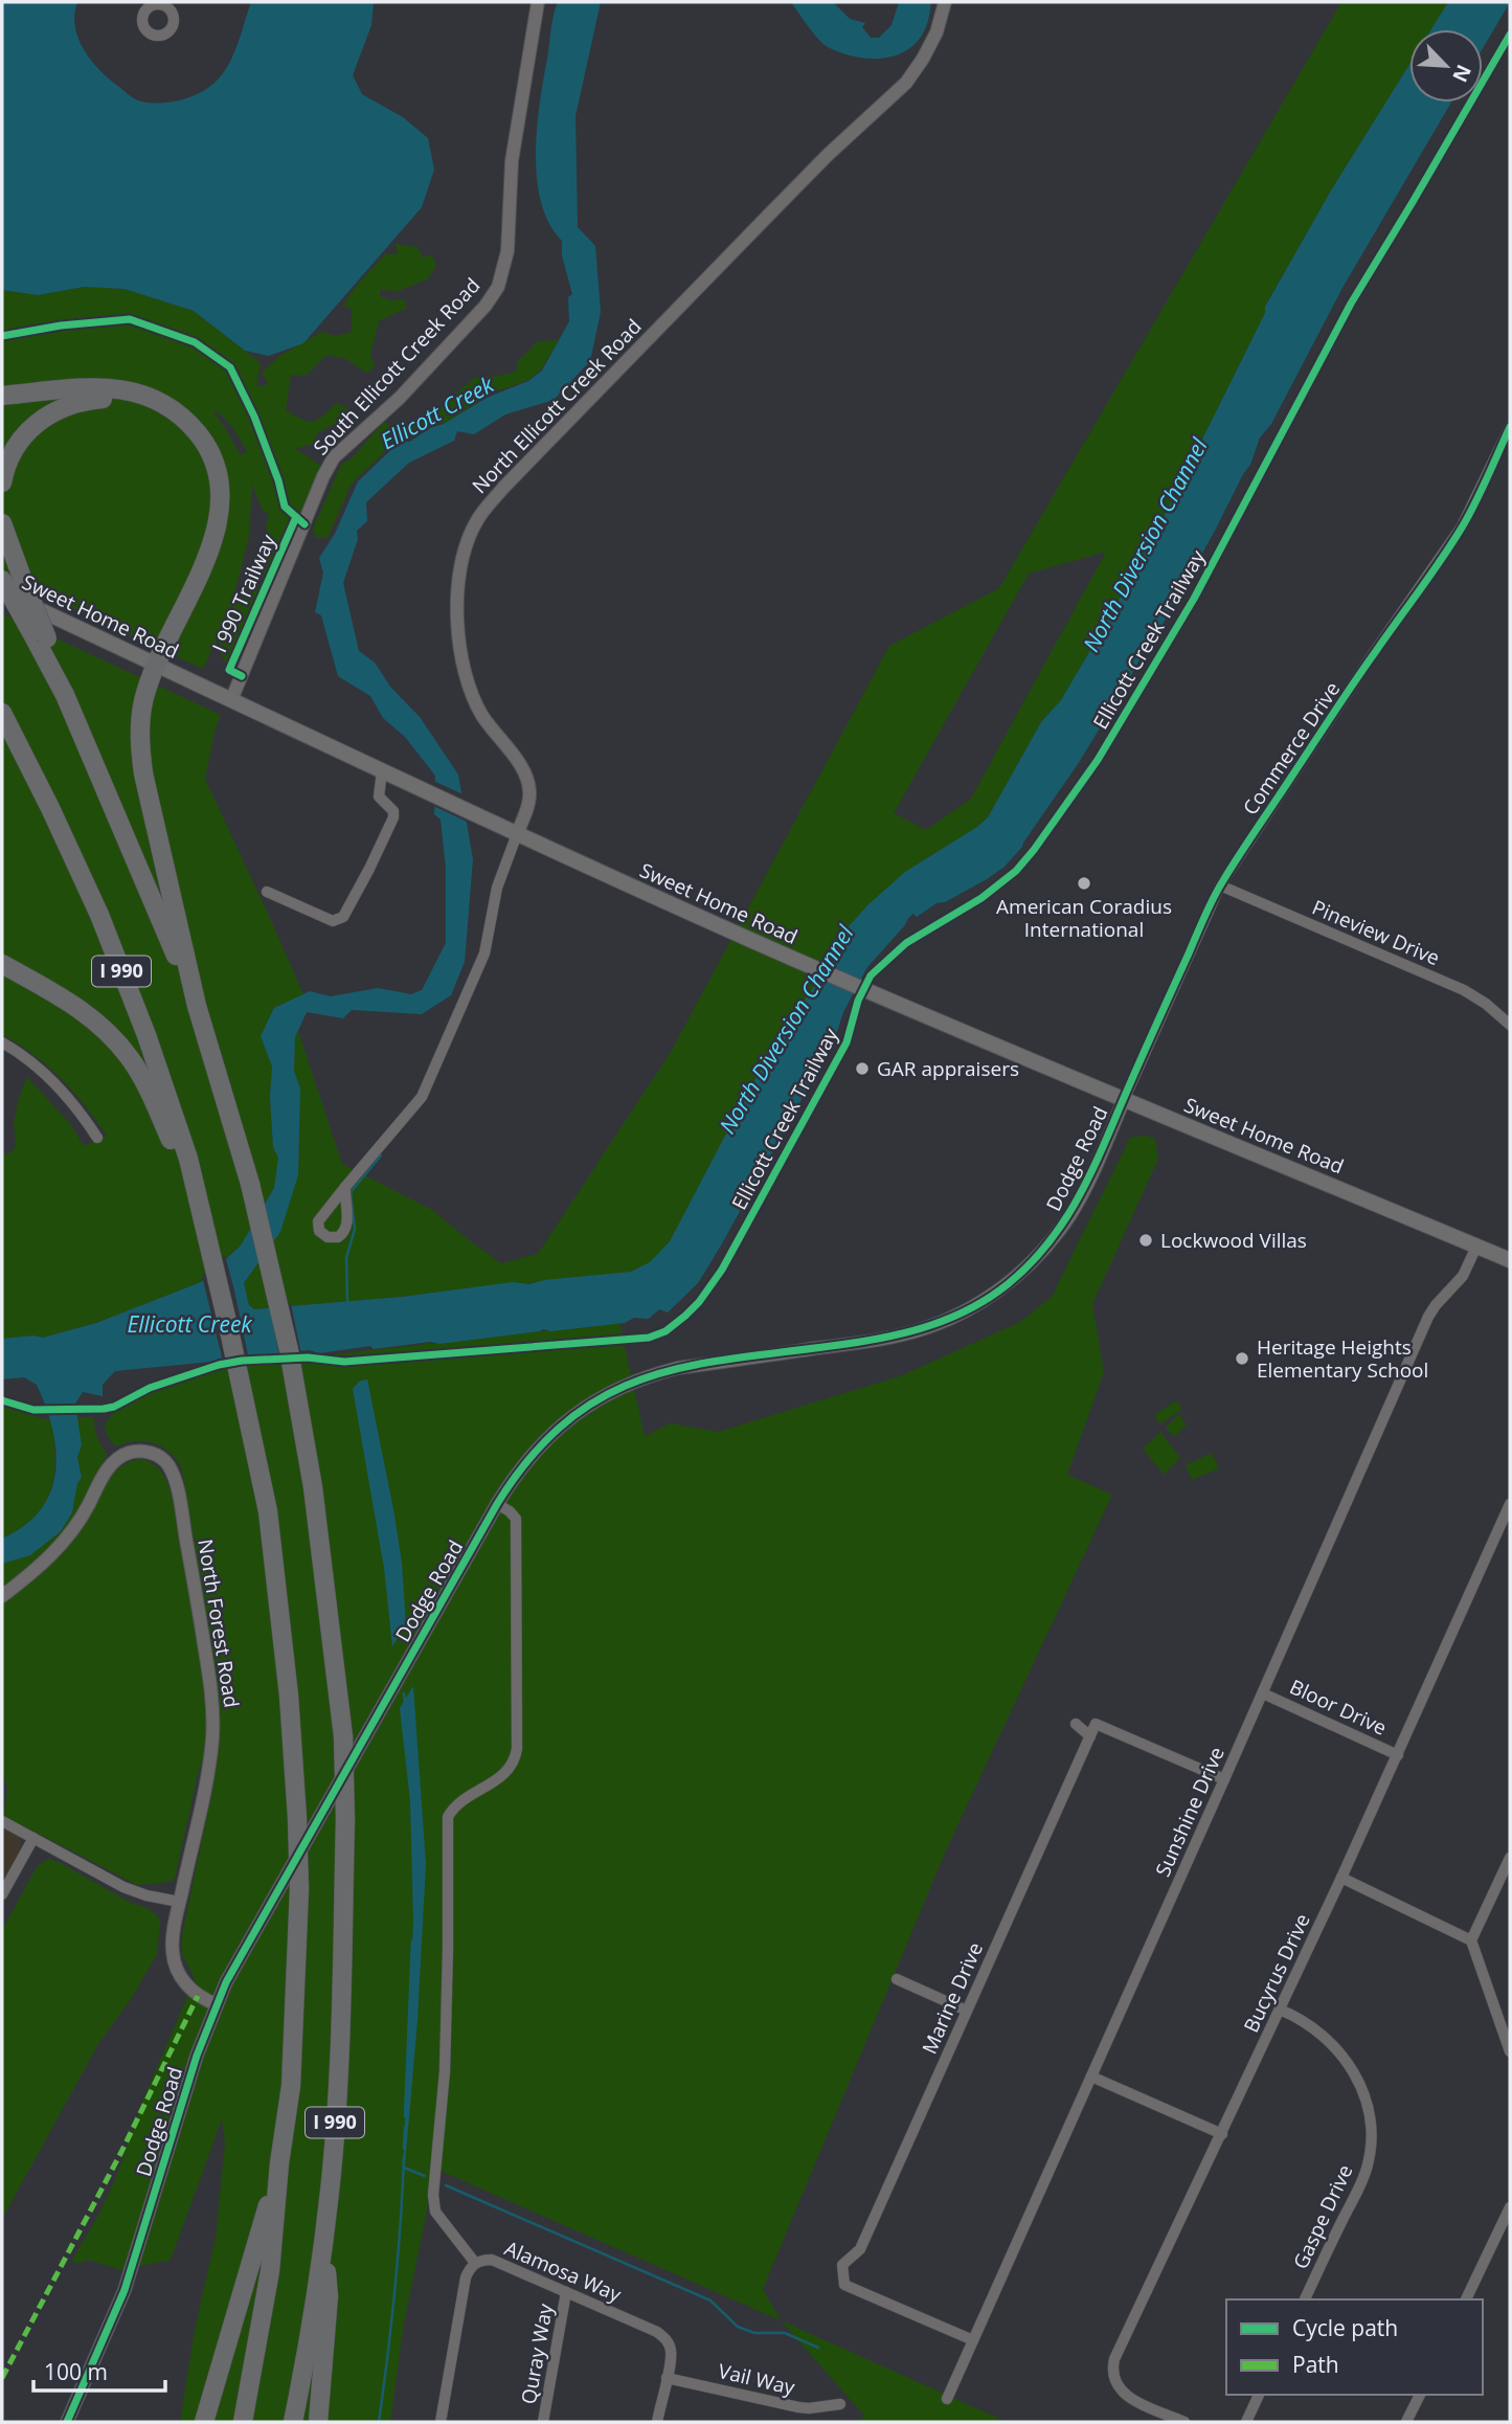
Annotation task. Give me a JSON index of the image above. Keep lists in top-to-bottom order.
{
  "streets": {
    "highway": ["I 990"],
    "main road": ["Sweet Home Road"],
    "street": [
      "South Ellicott Creek Road",
      "North Ellicott Creek Road",
      "Commerce Drive",
      "Pineview Drive",
      "Dodge Road",
      "North Forest Road",
      "Bloor Drive",
      "Sunshine Drive",
      "Bucyrus Drive",
      "Marine Drive",
      "Gaspe Drive",
      "Alamosa Way",
      "Quray Way",
      "Vail Way"
    ],
    "cycle path": ["I 990 Trailway", "Ellicott Creek Trailway"]
  },
  "crossings": [
    ["South Ellicott Creek Road", "Sweet Home Road"],
    ["North Ellicott Creek Road", "Sweet Home Road"],
    ["Sweet Home Road", "Commerce Drive"],
    ["Sweet Home Road", "Dodge Road"],
    ["Sweet Home Road", "Sunshine Drive"],
    ["Commerce Drive", "Pineview Drive"],
    ["Commerce Drive", "Dodge Road"],
    ["Dodge Road", "North Forest Road"],
    ["Bloor Drive", "Sunshine Drive"],
    ["Bloor Drive", "Bucyrus Drive"],
    ["Sunshine Drive", "Marine Drive"],
    ["Bucyrus Drive", "Gaspe Drive"],
    ["Alamosa Way", "Quray Way"],
    ["Alamosa Way", "Vail Way"]
  ],
  "water": ["Ellicott Creek", "North Diversion Channel"],
  "places": [
    "American Coradius International",
    "GAR appraisers",
    "Lockwood Villas",
    "Heritage Heights Elementary School"
  ],
  "legend": ["Cycle path", "Path"],
  "scale_bar": "100 m",
  "north": "bottom right"
}
